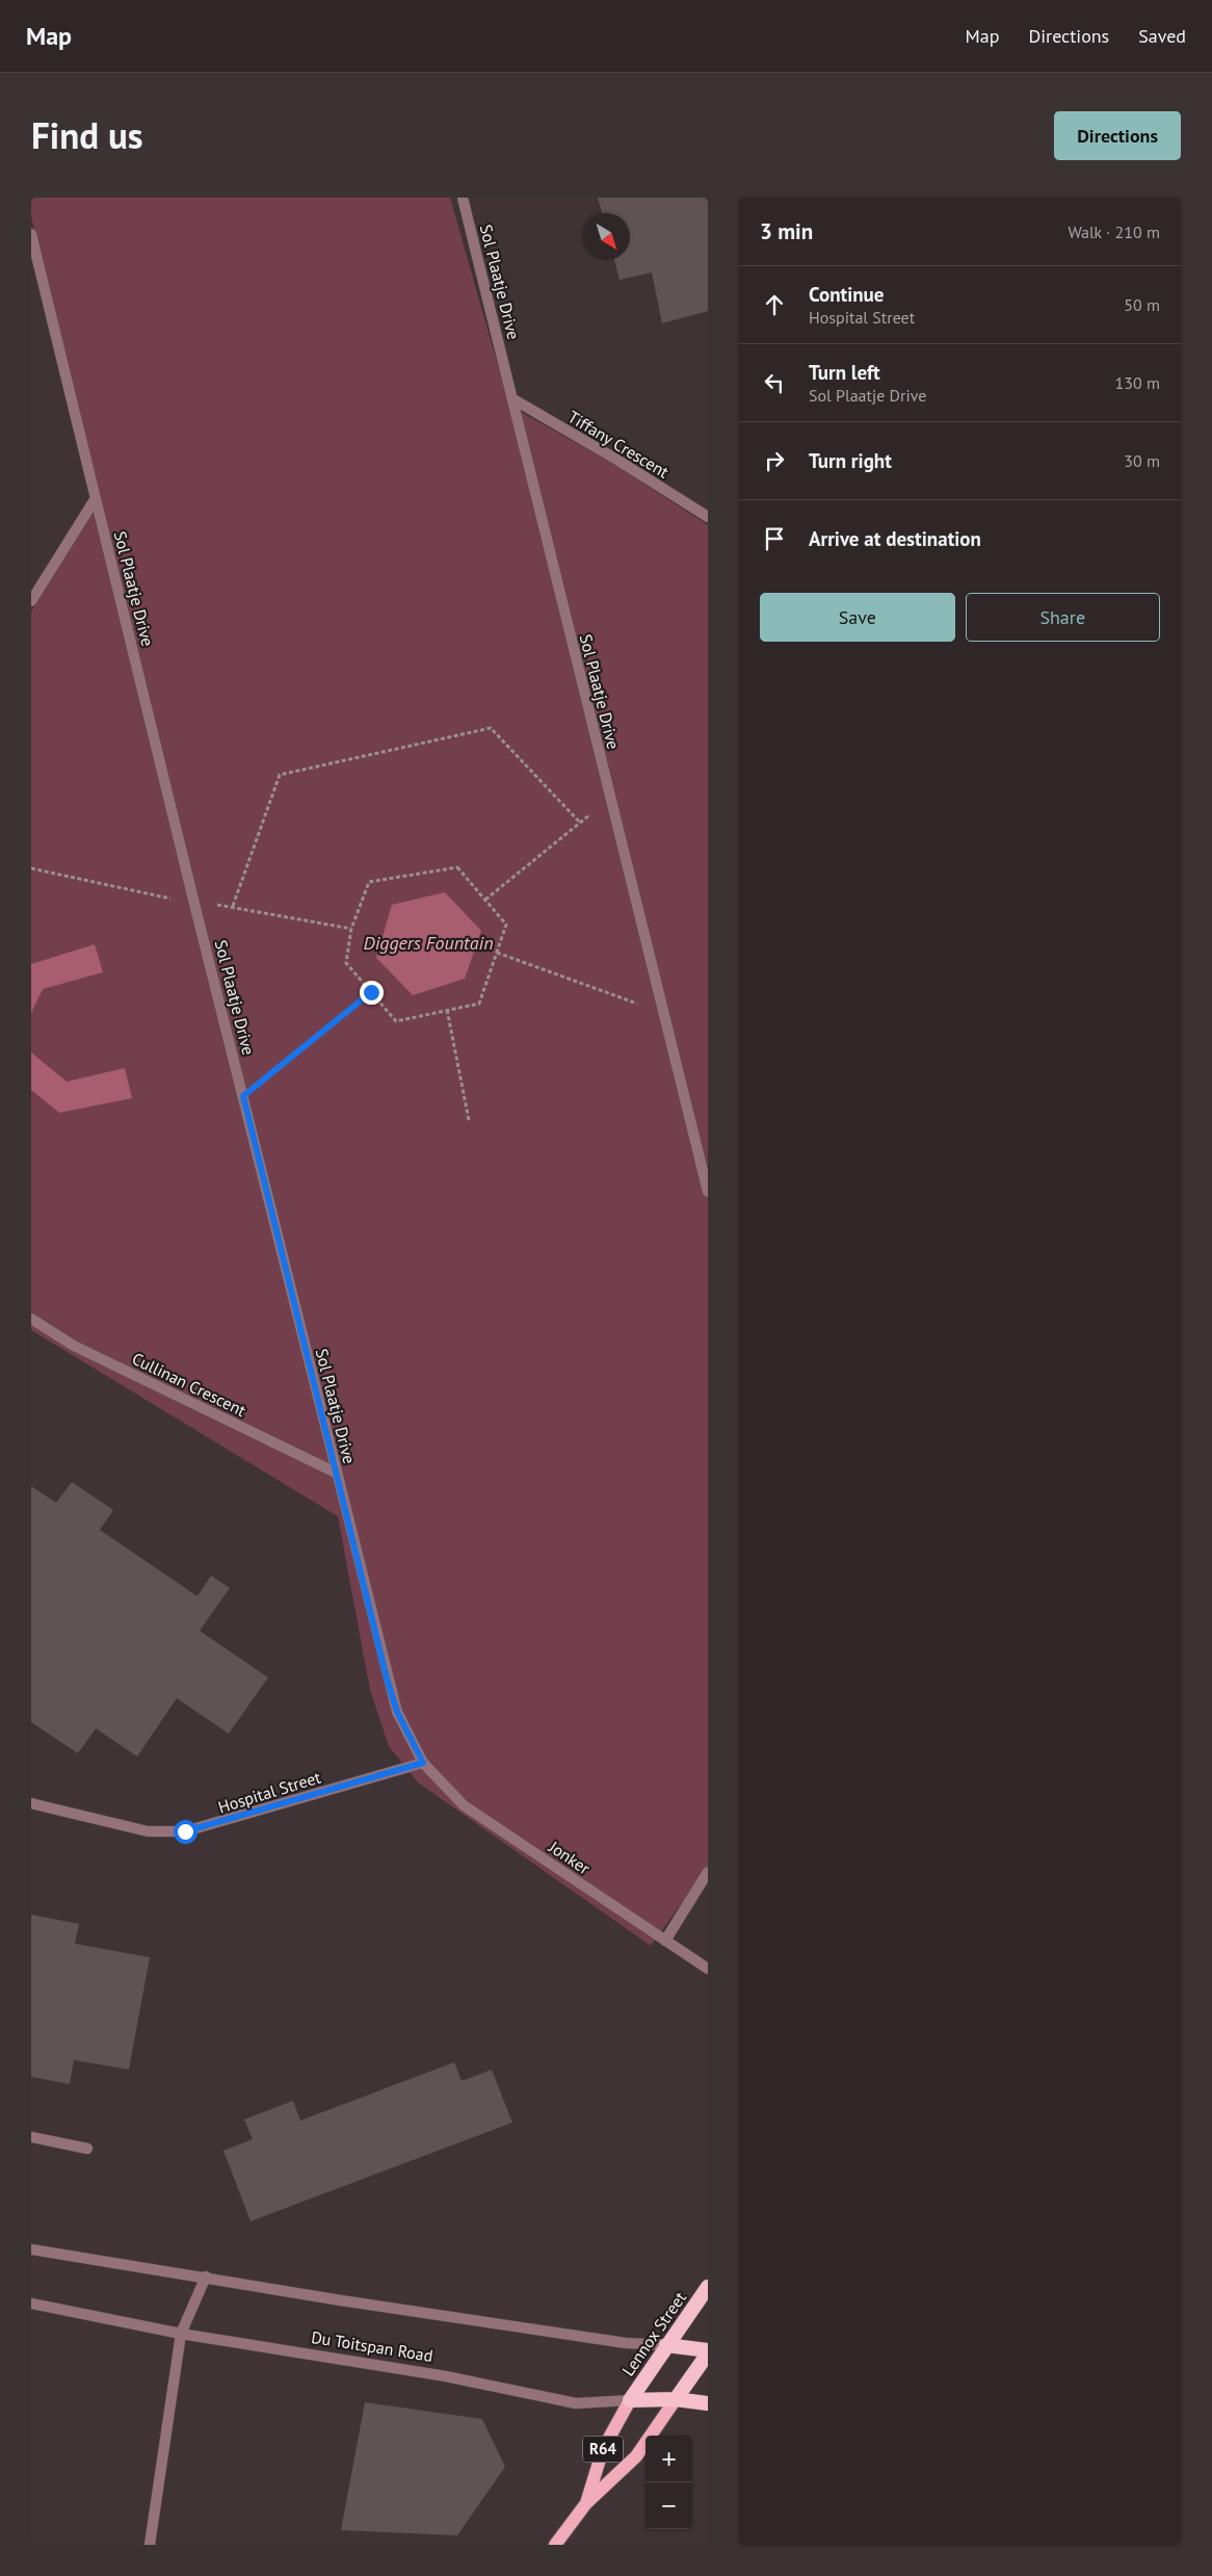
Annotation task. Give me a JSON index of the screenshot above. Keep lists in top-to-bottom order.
{
  "streets": {
    "highway": ["Lennox Street", "Du Toitspan Road"],
    "main road": ["R64"],
    "street": [
      "Sol Plaatje Drive",
      "Tiffany Crescent",
      "Cullinan Crescent",
      "Hospital Street",
      "Jonker"
    ]
  },
  "crossings": [
    ["Sol Plaatje Drive", "Tiffany Crescent"],
    ["Sol Plaatje Drive", "Cullinan Crescent"],
    ["Sol Plaatje Drive", "Hospital Street"],
    ["Sol Plaatje Drive", "Jonker"],
    ["Hospital Street", "Jonker"],
    ["Lennox Street", "Du Toitspan Road"],
    ["Lennox Street", "R64"],
    ["Du Toitspan Road", "R64"]
  ],
  "water": ["Diggers Fountain"],
  "north": "bottom right",
  "page": {
    "header": "Map",
    "nav": ["Map", "Directions", "Saved"],
    "title": "Find us",
    "buttons": [
      "Directions",
      ["Save", "Share"]
    ],
    "heading": ["3 min", "Walk · 210 m"],
    "list": [
      ["Continue", "Hospital Street", "50 m"],
      ["Turn left", "Sol Plaatje Drive", "130 m"],
      ["Turn right", "30 m"],
      "Arrive at destination"
    ],
    "map_buttons": ["+", "−"]
  }
}
